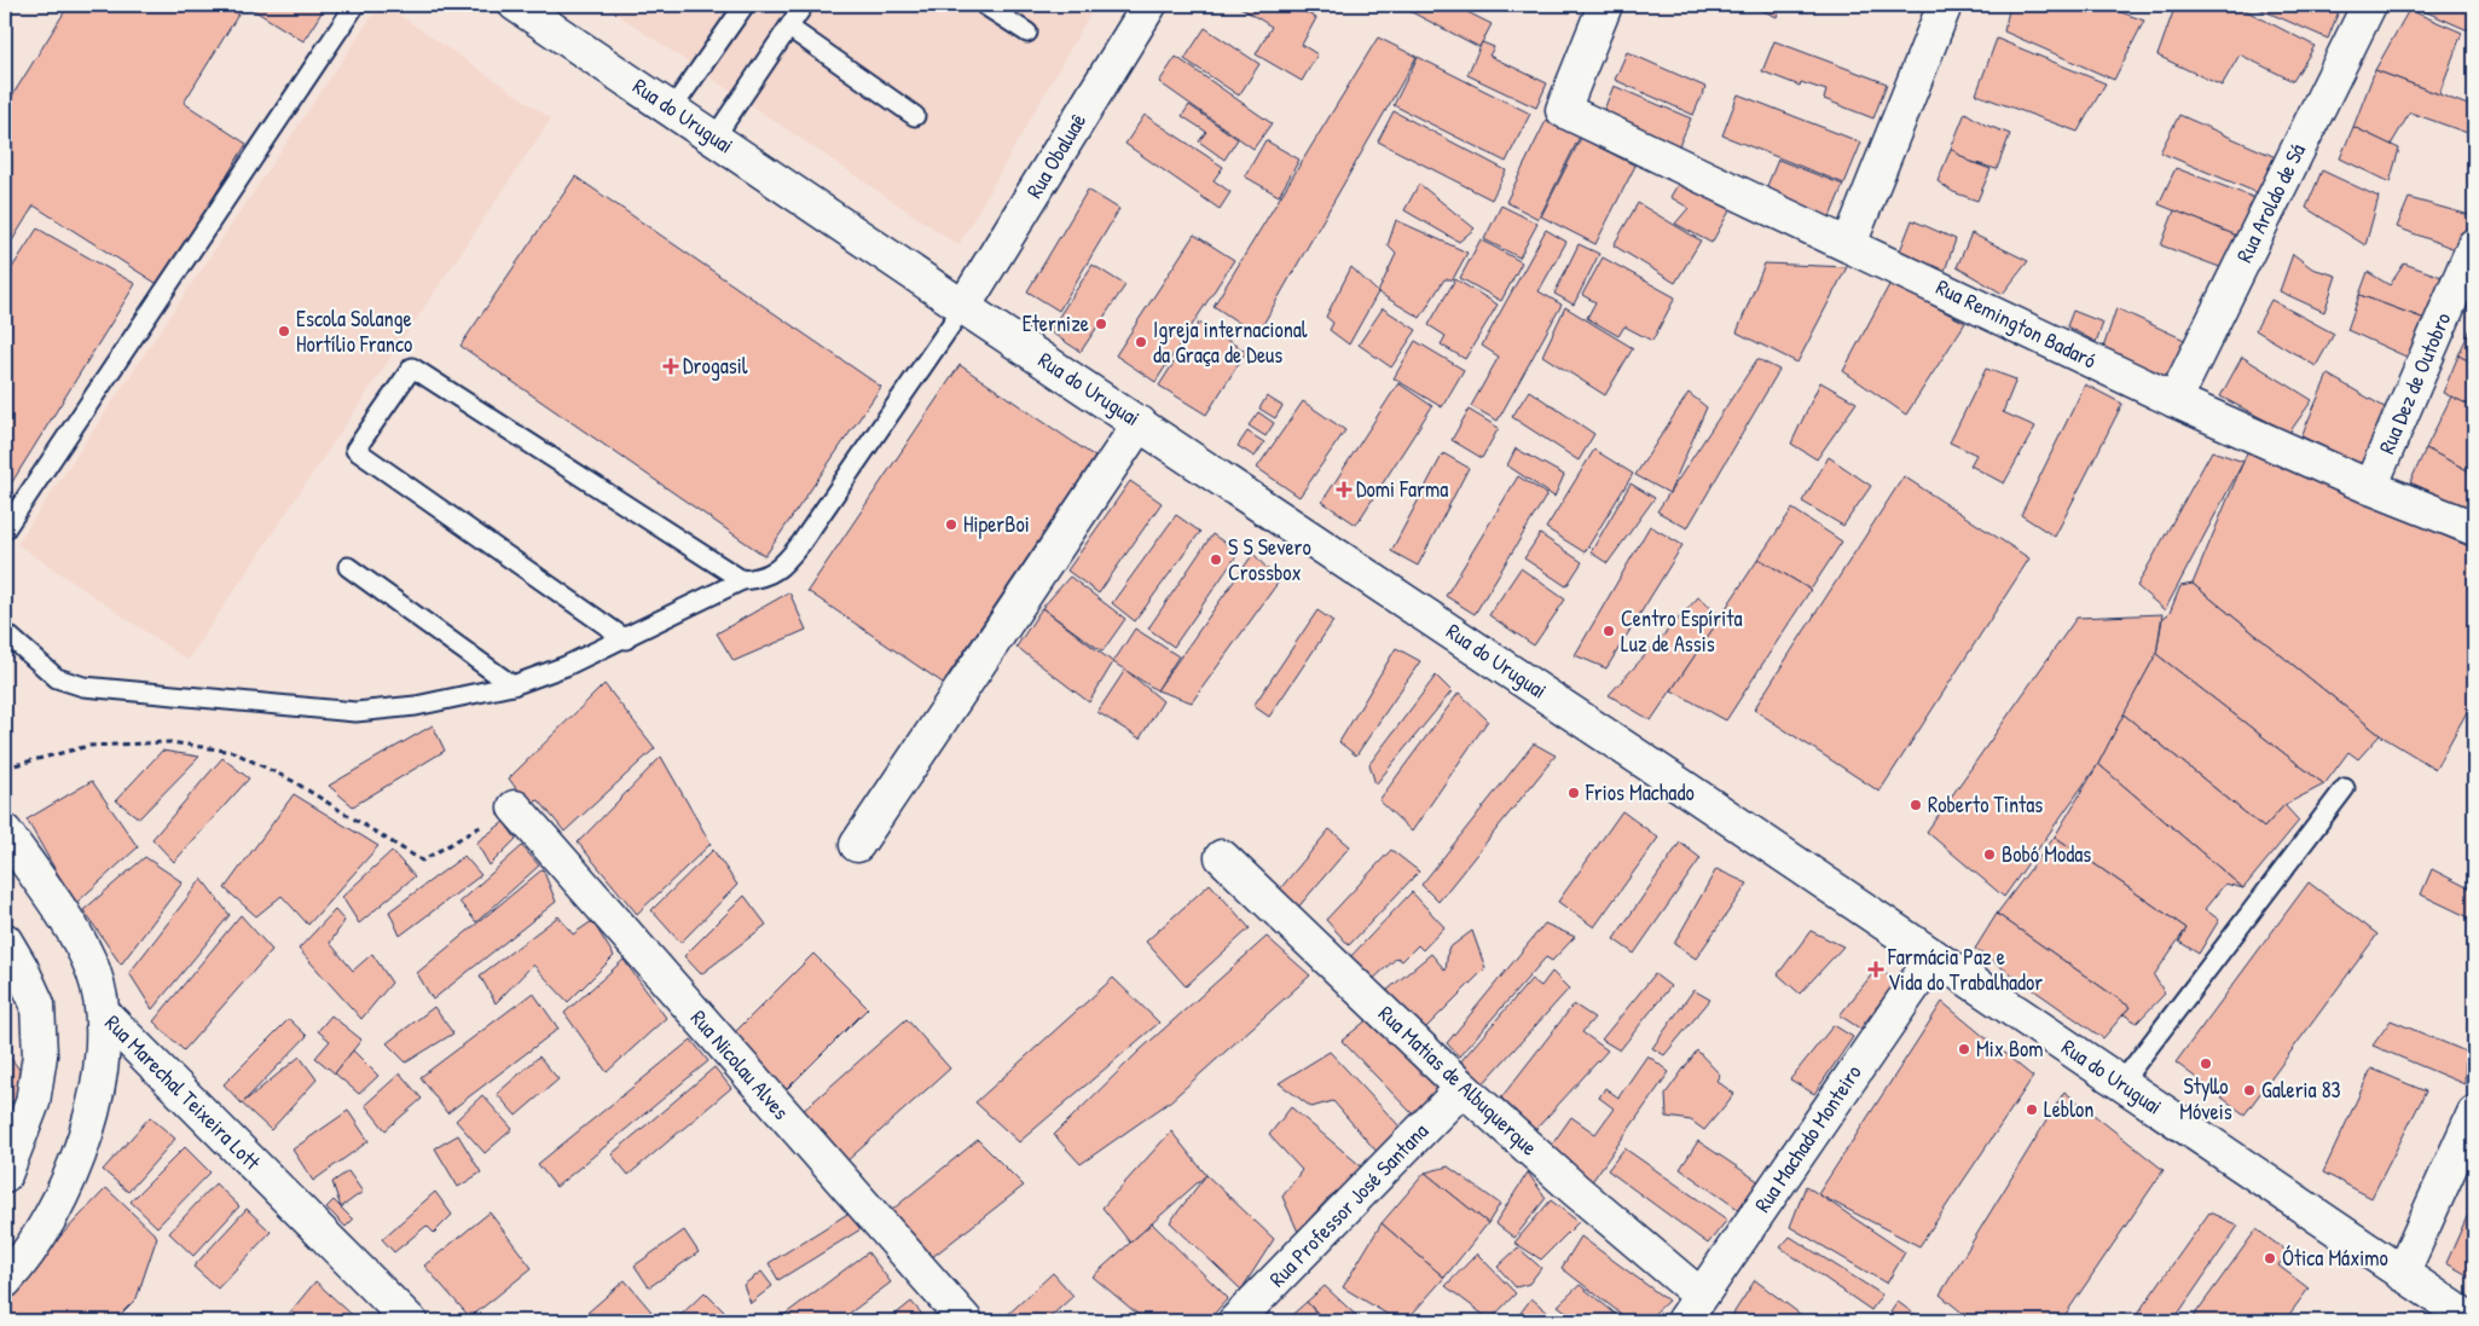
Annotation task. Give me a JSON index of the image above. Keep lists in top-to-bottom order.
{
  "streets": {
    "street": [
      "Rua do Uruguai",
      "Rua Obaluaê",
      "Rua Aroldo de Sá",
      "Rua Remington Badaró",
      "Rua Dez de Outobro",
      "Rua Nicolau Alves",
      "Rua Matias de Albuquerque",
      "Rua Marechal Teixeira Lott",
      "Rua Machado Monteiro",
      "Rua Professor José Santana"
    ]
  },
  "crossings": [
    ["Rua do Uruguai", "Rua Obaluaê"],
    ["Rua do Uruguai", "Rua Machado Monteiro"],
    ["Rua Aroldo de Sá", "Rua Remington Badaró"],
    ["Rua Remington Badaró", "Rua Dez de Outobro"],
    ["Rua Matias de Albuquerque", "Rua Machado Monteiro"],
    ["Rua Matias de Albuquerque", "Rua Professor José Santana"]
  ],
  "places": {
    "other": [
      "Eternize",
      "Escola Solange Hortílio Franco",
      "Igreja internacional da Graça de Deus",
      "HiperBoi",
      "S S Severo Crossbox",
      "Centro Espírita Luz de Assis",
      "Frios Machado",
      "Roberto Tintas",
      "Bobó Modas",
      "Mix Bom",
      "Styllo Móveis",
      "Galeria 83",
      "Leblon",
      "Ótica Máximo"
    ],
    "health": ["Drogasil", "Domi Farma", "Farmácia Paz e Vida do Trabalhador"]
  }
}
